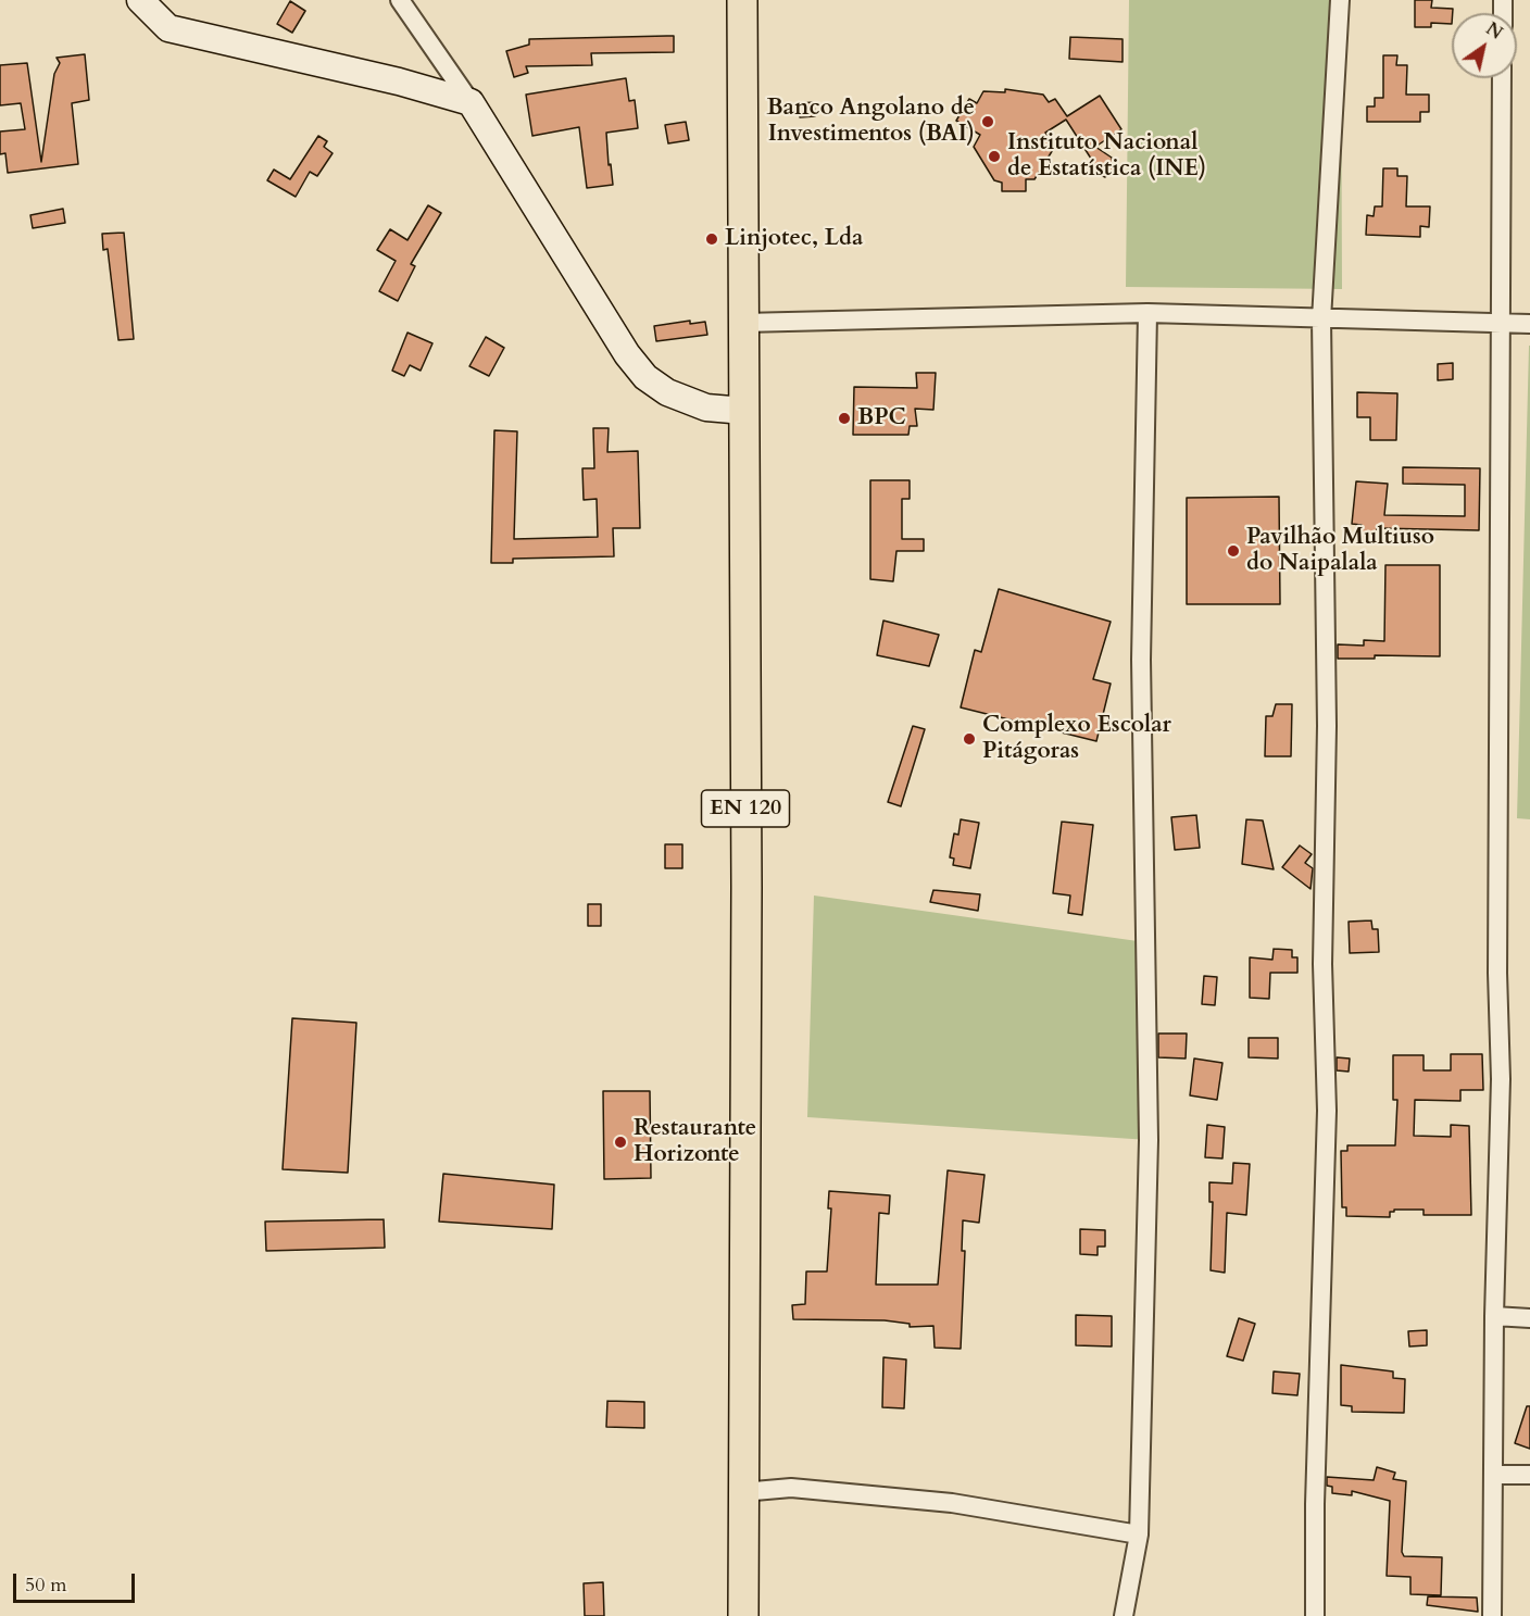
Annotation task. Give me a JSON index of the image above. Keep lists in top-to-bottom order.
{
  "streets": {
    "main road": ["EN 120"]
  },
  "places": [
    "Banco Angolano de Investimentos (BAI)",
    "Instituto Nacional de Estatística (INE)",
    "Linjotec, Lda",
    "BPC",
    "Pavilhão Multiuso do Naipalala",
    "Complexo Escolar Pitágoras",
    "Restaurante Horizonte"
  ],
  "scale_bar": "50 m",
  "north": "top right"
}
